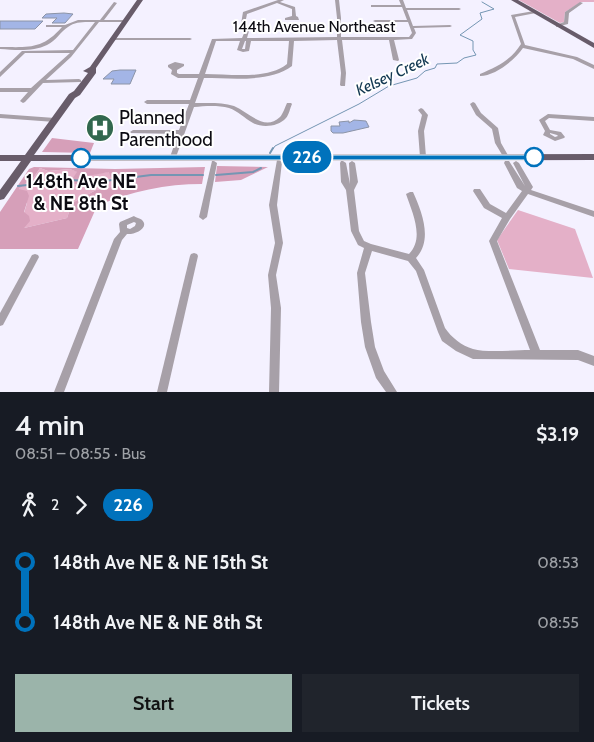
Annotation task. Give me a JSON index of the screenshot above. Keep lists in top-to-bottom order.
{
  "streets": {
    "street": ["144th Avenue Northeast"]
  },
  "water": ["Kelsey Creek"],
  "places": {
    "hospital": ["Planned Parenthood"],
    "other": ["148th Ave NE & NE 8th St"]
  },
  "lines": ["bus line 226"],
  "page": {
    "on_map": "226",
    "heading": ["4 min", "08:51 – 08:55 · Bus", "$3.19"],
    "legs": ["2", "226"],
    "list": [
      {
        "name": "148th Ave NE & NE 15th St",
        "value": "08:53"
      },
      {
        "name": "148th Ave NE & NE 8th St",
        "value": "08:55"
      }
    ],
    "buttons": ["Start", "Tickets"]
  }
}
